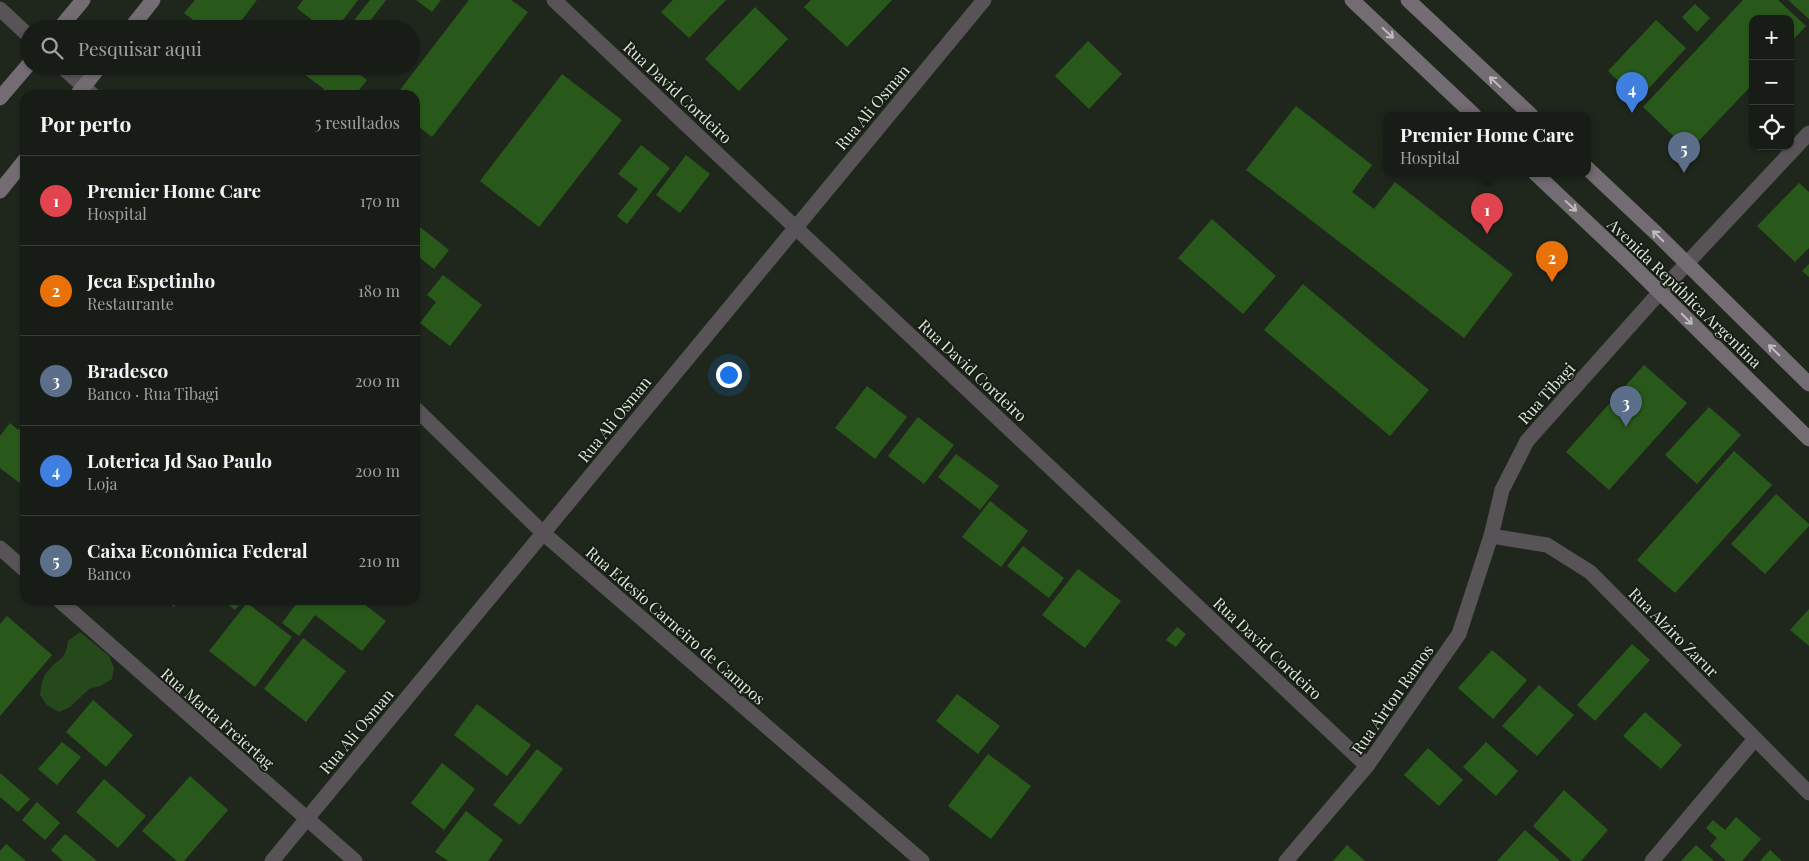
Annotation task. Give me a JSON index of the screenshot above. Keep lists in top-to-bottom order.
{
  "streets": {
    "main road": ["Avenida República Argentina"],
    "street": [
      "Rua David Cordeiro",
      "Rua Ali Osman",
      "Rua Tibagi",
      "Rua Edesio Carneiro de Campos",
      "Rua Alziro Zarur",
      "Rua Airton Ramos",
      "Rua Marta Freiertag"
    ]
  },
  "crossings": [
    ["Rua David Cordeiro", "Rua Ali Osman"],
    ["Rua David Cordeiro", "Rua Airton Ramos"],
    ["Rua Ali Osman", "Rua Edesio Carneiro de Campos"],
    ["Rua Ali Osman", "Rua Marta Freiertag"],
    ["Avenida República Argentina", "Rua Tibagi"],
    ["Rua Tibagi", "Rua Alziro Zarur"],
    ["Rua Tibagi", "Rua Airton Ramos"],
    ["Rua Alziro Zarur", "Rua Airton Ramos"]
  ],
  "page": {
    "map_buttons": ["+", "−"],
    "search": "Pesquisar aqui",
    "pins": [
      "4",
      "5",
      "1",
      "2",
      "3"
    ],
    "heading": ["Por perto", "5 resultados"],
    "popup": ["Premier Home Care", "Hospital"],
    "list": [
      {
        "mark": "1",
        "name": "Premier Home Care",
        "note": "Hospital",
        "value": "170 m"
      },
      {
        "mark": "2",
        "name": "Jeca Espetinho",
        "note": "Restaurante",
        "value": "180 m"
      },
      {
        "mark": "3",
        "name": "Bradesco",
        "note": "Banco · Rua Tibagi",
        "value": "200 m"
      },
      {
        "mark": "4",
        "name": "Loterica Jd Sao Paulo",
        "note": "Loja",
        "value": "200 m"
      },
      {
        "mark": "5",
        "name": "Caixa Econômica Federal",
        "note": "Banco",
        "value": "210 m"
      }
    ]
  }
}
